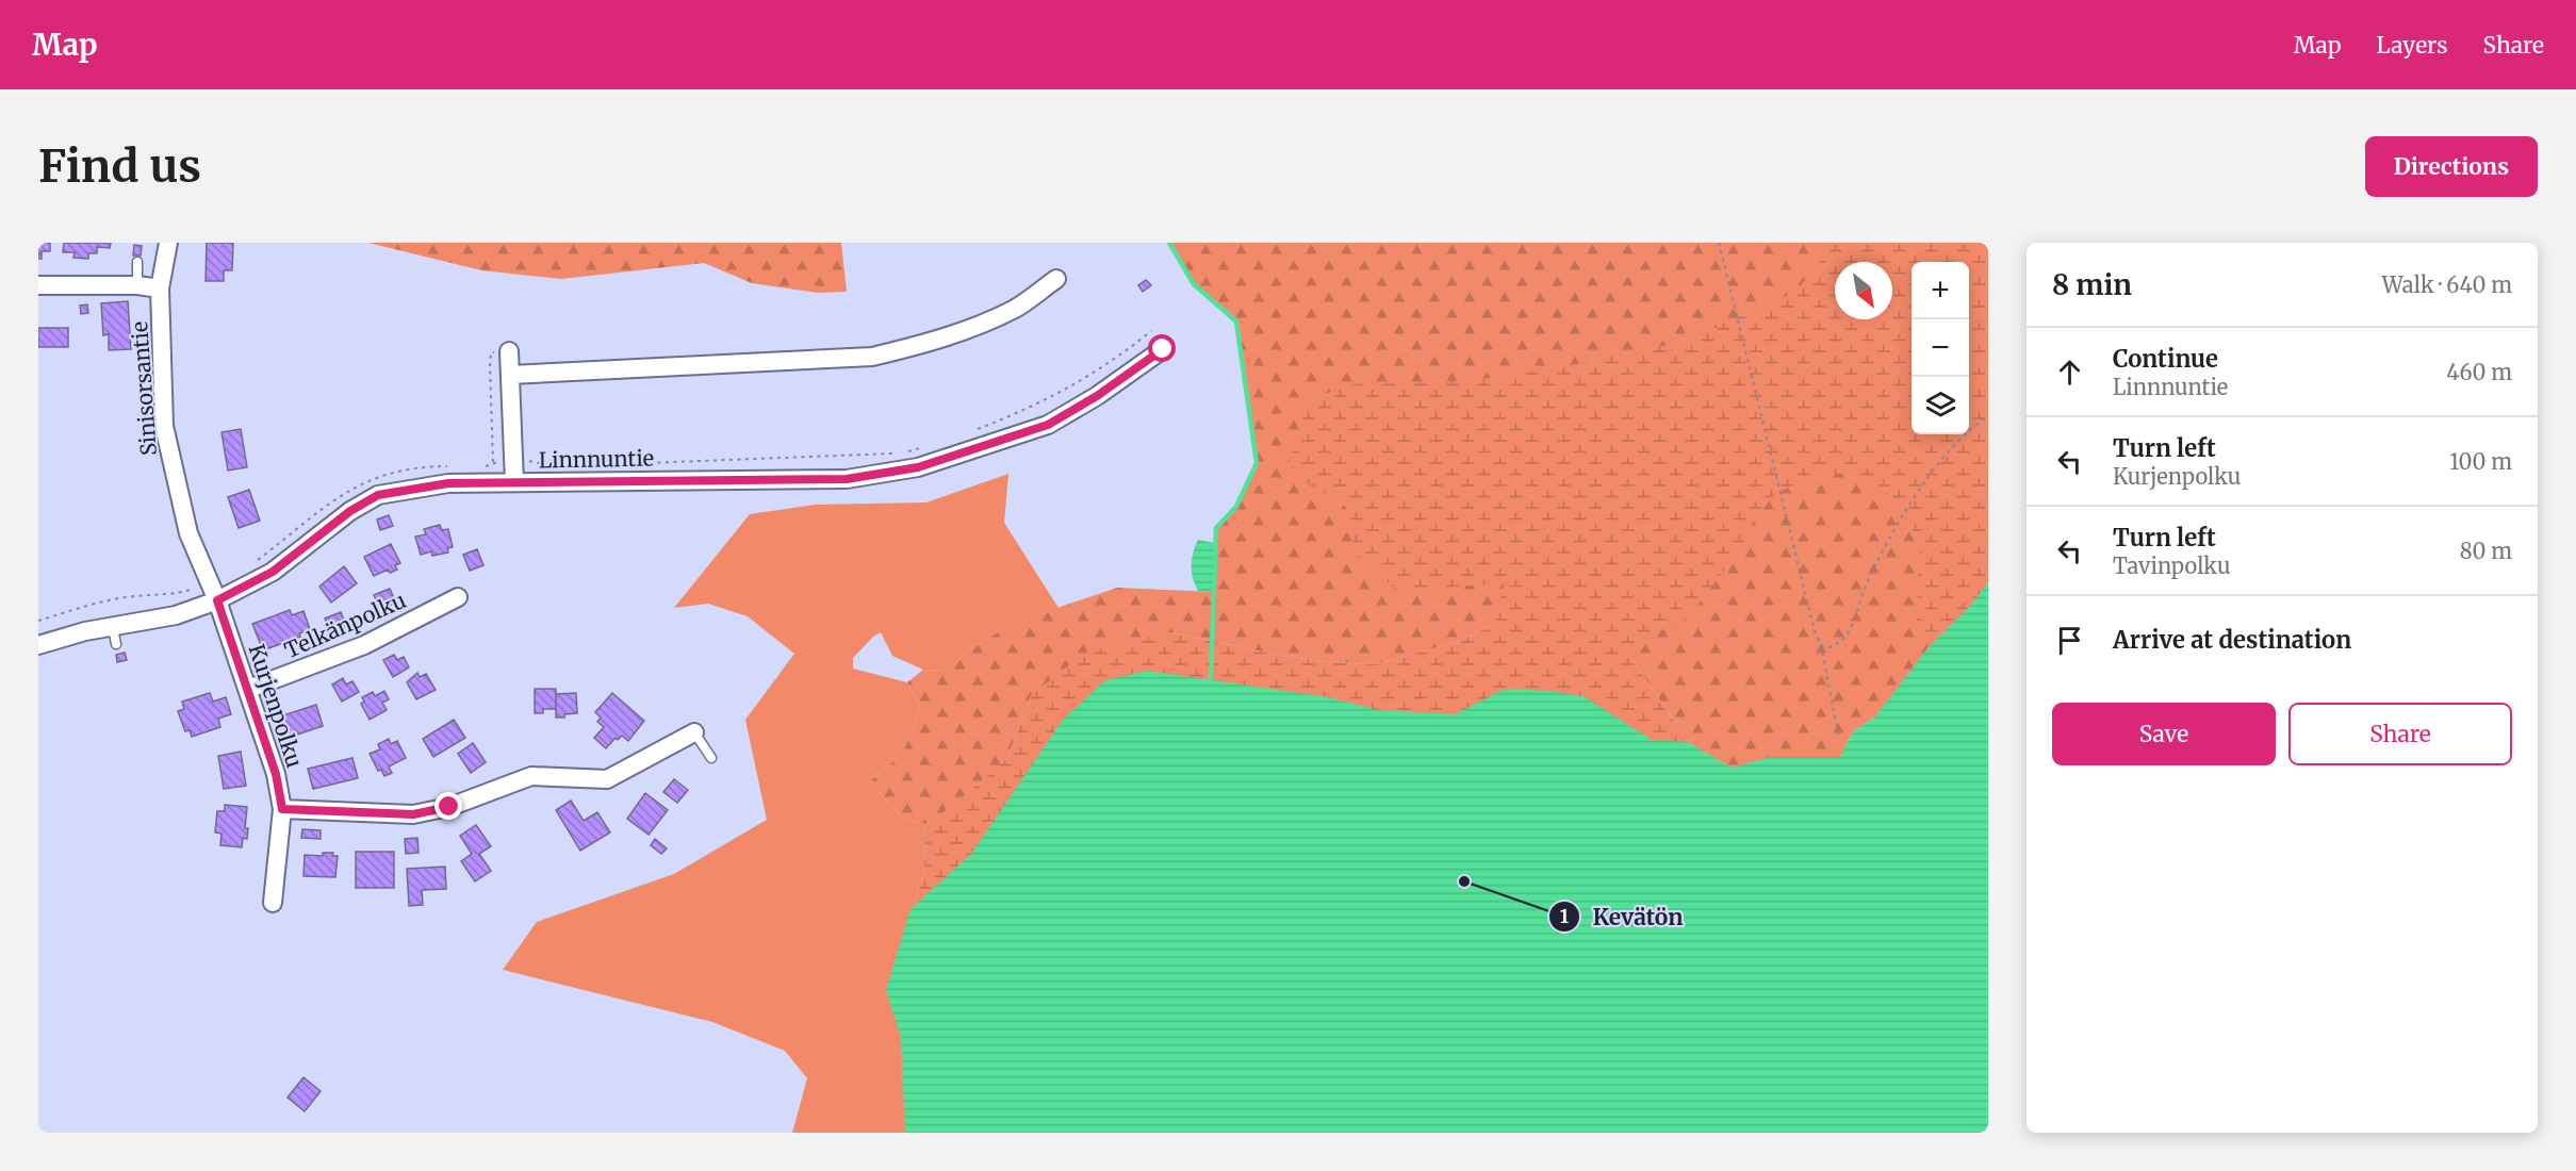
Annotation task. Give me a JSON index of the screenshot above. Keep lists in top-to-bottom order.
{
  "streets": {
    "street": [
      "Sinisorsantie",
      "Linnnuntie",
      "Telkänpolku",
      "Kurjenpolku"
    ]
  },
  "crossings": [
    ["Sinisorsantie", "Linnnuntie"],
    ["Sinisorsantie", "Kurjenpolku"],
    ["Linnnuntie", "Kurjenpolku"],
    ["Telkänpolku", "Kurjenpolku"]
  ],
  "places": ["Kevätön"],
  "north": "bottom right",
  "page": {
    "header": "Map",
    "nav": ["Map", "Layers", "Share"],
    "buttons": [
      "Directions",
      ["Save", "Share"]
    ],
    "title": "Find us",
    "heading": ["8 min", "Walk · 640 m"],
    "map_buttons": ["+", "−"],
    "list": [
      ["Continue", "Linnnuntie", "460 m"],
      ["Turn left", "Kurjenpolku", "100 m"],
      ["Turn left", "Tavinpolku", "80 m"],
      "Arrive at destination"
    ]
  }
}
